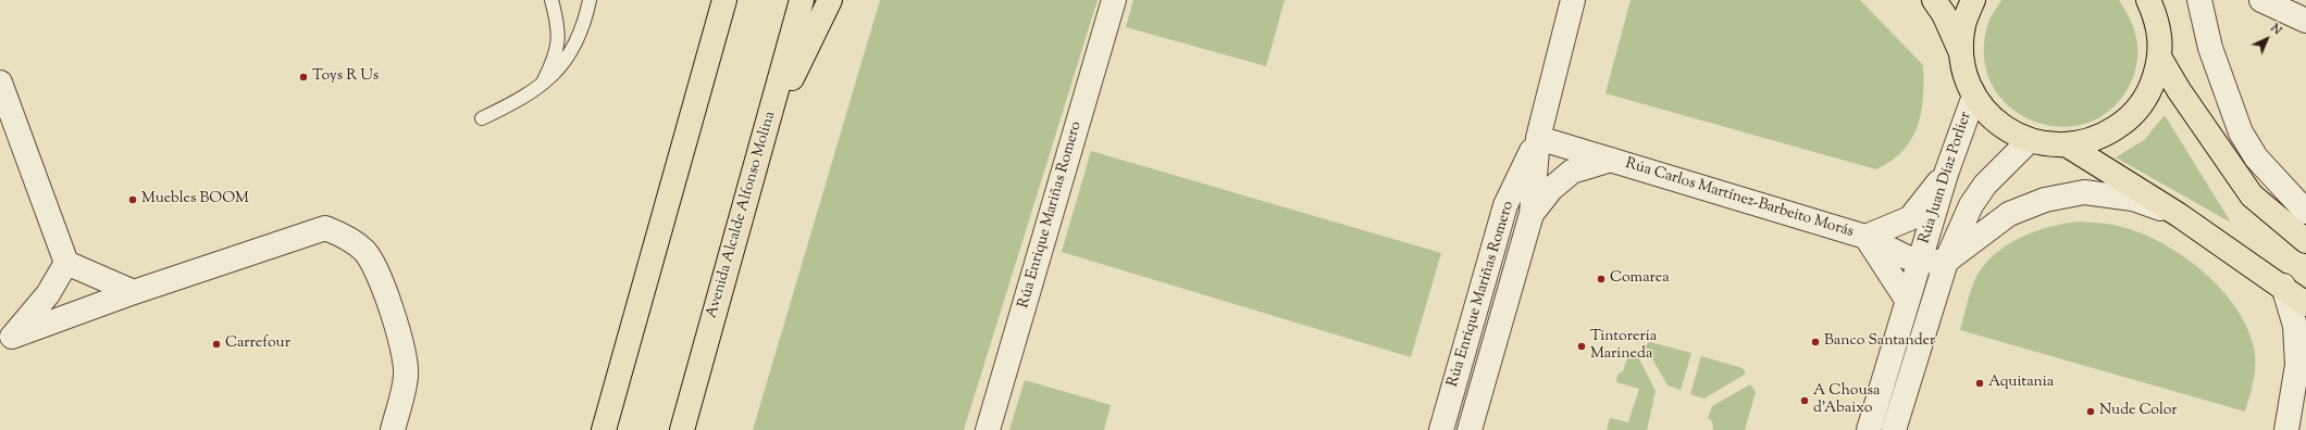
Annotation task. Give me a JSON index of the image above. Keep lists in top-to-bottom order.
{
  "streets": {
    "main road": ["Avenida Alcalde Alfonso Molina"],
    "street": ["Rúa Juan Díaz Porlier", "Rúa Carlos Martínez-Barbeito Morás", "Rúa Enrique Mariñas Romero"]
  },
  "crossings": [
    ["Rúa Juan Díaz Porlier", "Rúa Carlos Martínez-Barbeito Morás"],
    ["Rúa Carlos Martínez-Barbeito Morás", "Rúa Enrique Mariñas Romero"]
  ],
  "places": [
    "Toys R Us",
    "Muebles BOOM",
    "Comarea",
    "Banco Santander",
    "Carrefour",
    "Tintorería Marineda",
    "Aquitania",
    "A Chousa d'Abaixo",
    "Nude Color"
  ],
  "north": "top right"
}
